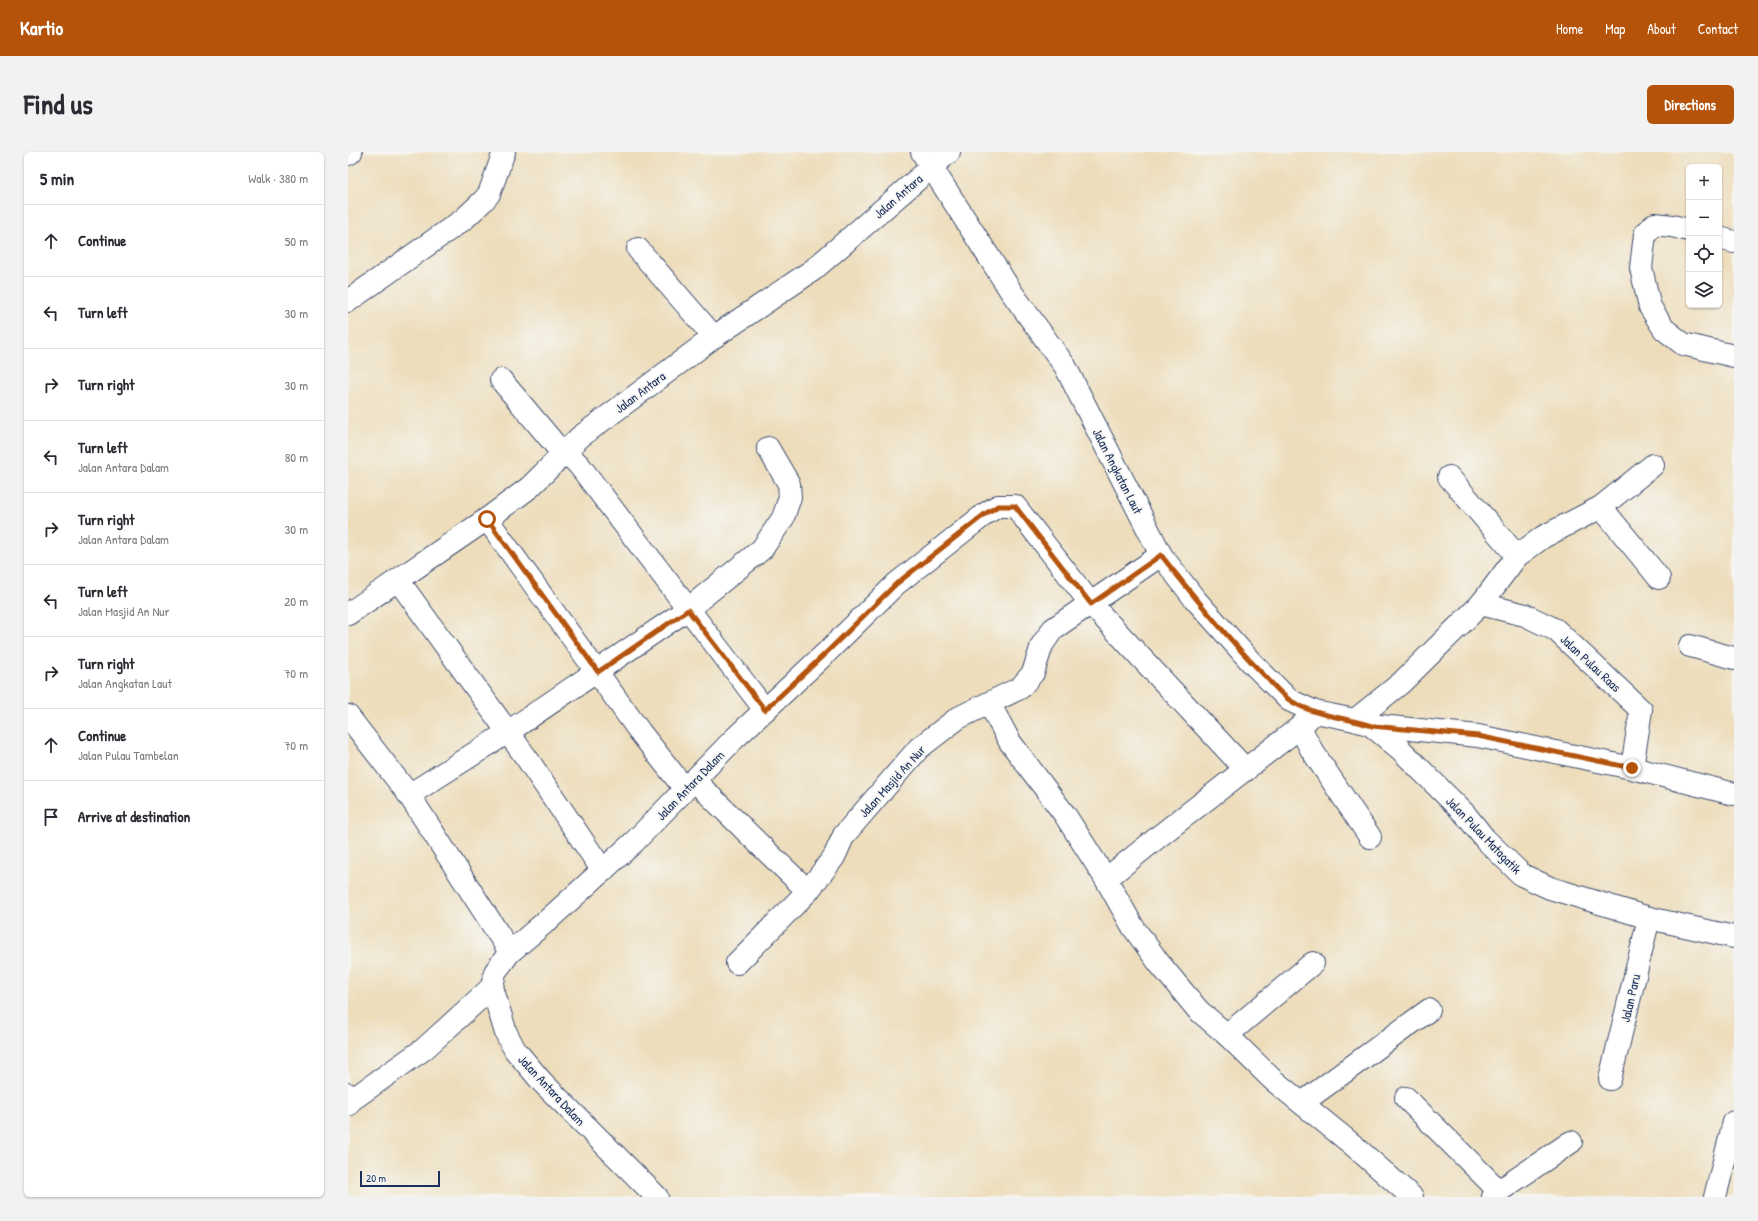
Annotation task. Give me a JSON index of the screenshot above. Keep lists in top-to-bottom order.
{
  "streets": {
    "street": [
      "Jalan Antara",
      "Jalan Angkatan Laut",
      "Jalan Pulau Raas",
      "Jalan Masjid An Nur",
      "Jalan Antara Dalam",
      "Jalan Pulau Matagatik",
      "Jalan Paru"
    ]
  },
  "crossings": [
    ["Jalan Antara", "Jalan Angkatan Laut"],
    ["Jalan Angkatan Laut", "Jalan Pulau Raas"],
    ["Jalan Angkatan Laut", "Jalan Masjid An Nur"],
    ["Jalan Angkatan Laut", "Jalan Pulau Matagatik"],
    ["Jalan Masjid An Nur", "Jalan Antara Dalam"],
    ["Jalan Pulau Matagatik", "Jalan Paru"]
  ],
  "scale_bar": "20 m",
  "page": {
    "header": "Kartio",
    "nav": [
      "Home",
      "Map",
      "About",
      "Contact"
    ],
    "title": "Find us",
    "buttons": "Directions",
    "heading": ["5 min", "Walk · 380 m"],
    "map_buttons": ["+", "−"],
    "list": [
      ["Continue", "50 m"],
      ["Turn left", "30 m"],
      ["Turn right", "30 m"],
      ["Turn left", "Jalan Antara Dalam", "80 m"],
      ["Turn right", "Jalan Antara Dalam", "30 m"],
      ["Turn left", "Jalan Masjid An Nur", "20 m"],
      ["Turn right", "Jalan Angkatan Laut", "70 m"],
      ["Continue", "Jalan Pulau Tambelan", "70 m"],
      "Arrive at destination"
    ],
    "scale": "20 m"
  }
}
